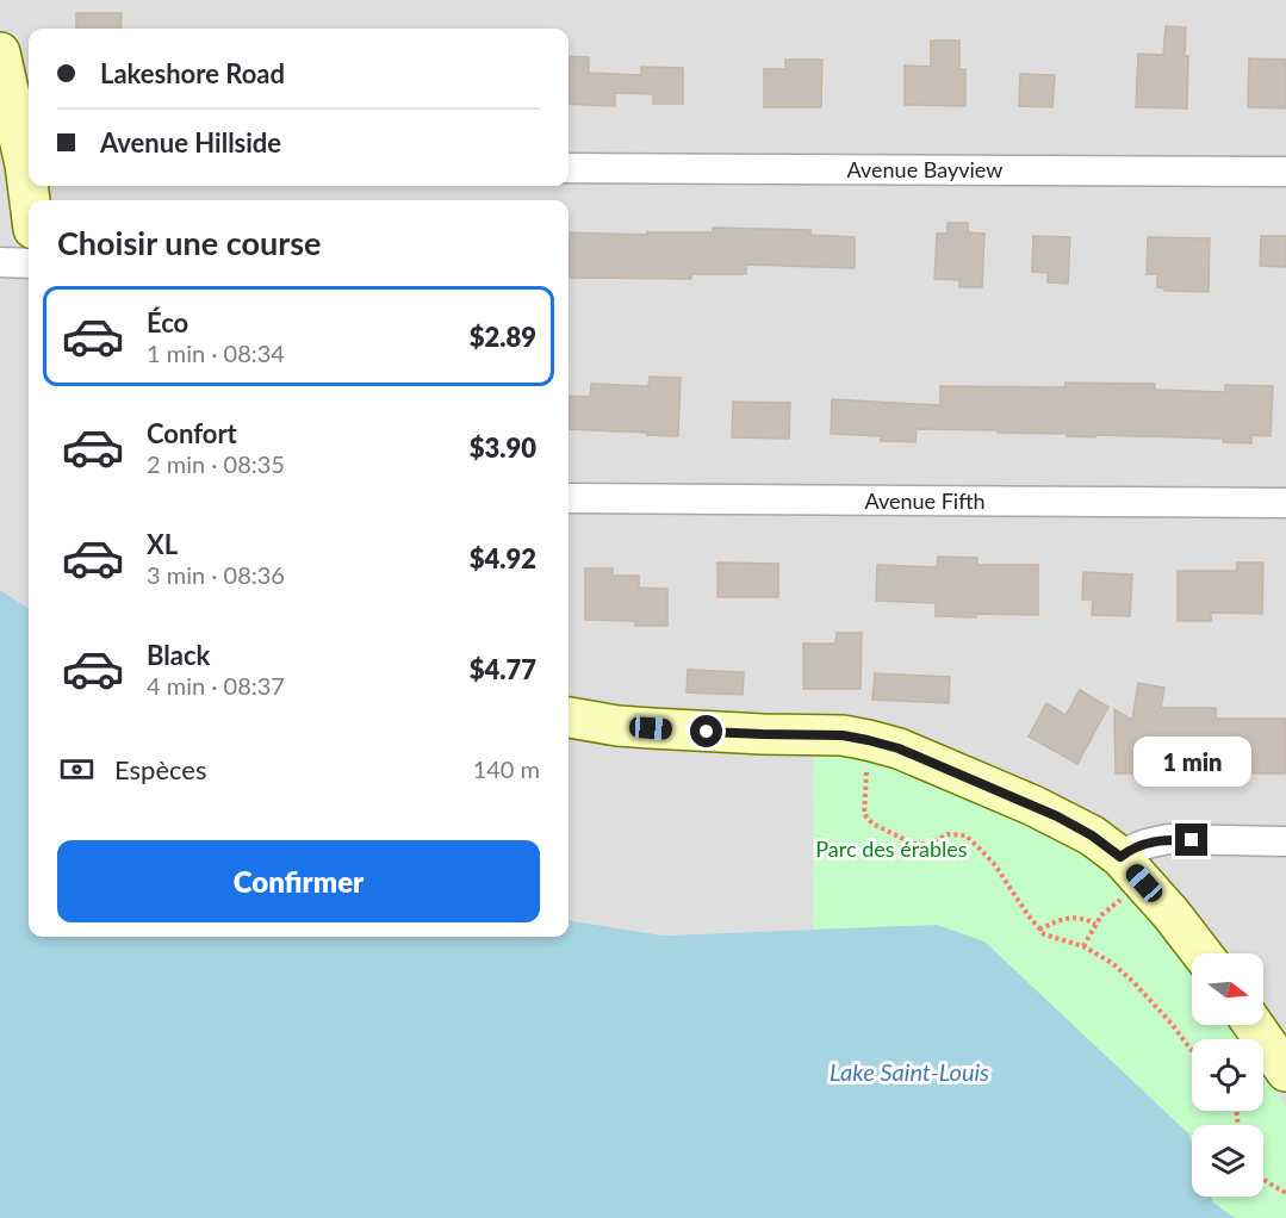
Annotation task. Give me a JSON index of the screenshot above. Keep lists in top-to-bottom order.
{
  "streets": {
    "street": ["Avenue Bayview", "Avenue Fifth"]
  },
  "water": ["Lake Saint-Louis"],
  "parks": ["Parc des érables"],
  "north": "right",
  "page": {
    "banner": ["Lakeshore Road", "Avenue Hillside"],
    "heading": "Choisir une course",
    "list": [
      {
        "name": "Éco",
        "note": "1 min · 08:34",
        "value": "$2.89"
      },
      {
        "name": "Confort",
        "note": "2 min · 08:35",
        "value": "$3.90"
      },
      {
        "name": "XL",
        "note": "3 min · 08:36",
        "value": "$4.92"
      },
      {
        "name": "Black",
        "note": "4 min · 08:37",
        "value": "$4.77"
      }
    ],
    "pay": ["Espèces", "140 m"],
    "bubble": "1 min",
    "buttons": "Confirmer"
  }
}
